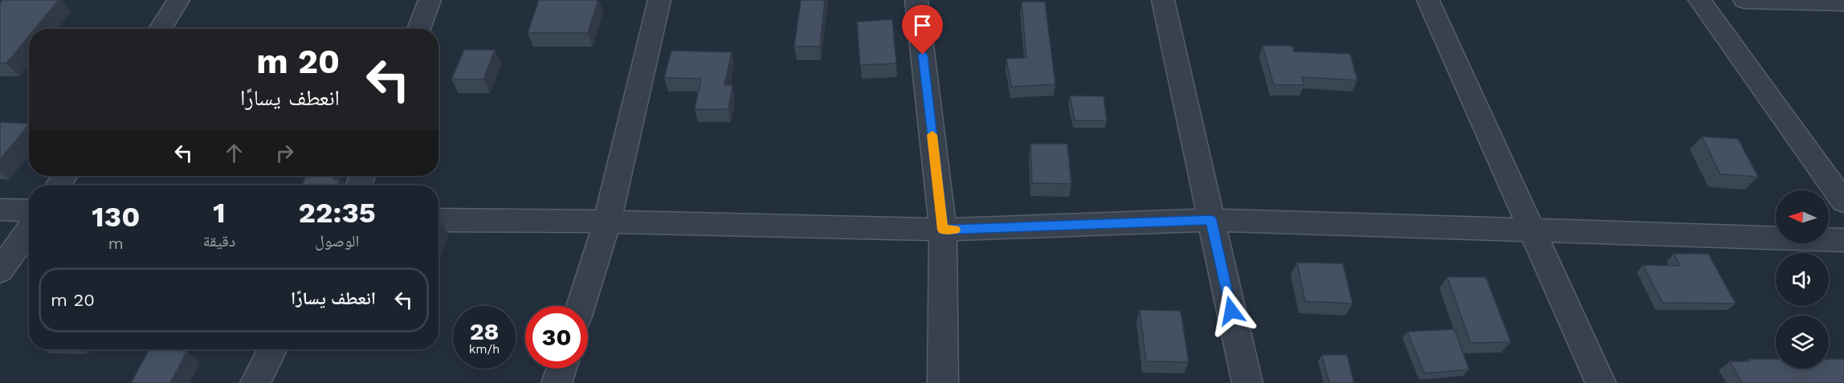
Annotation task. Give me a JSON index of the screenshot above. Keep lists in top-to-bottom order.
{
  "north": "left",
  "page": {
    "turn": ["20 m", "انعطف يسارًا"],
    "eta": [
      "22:35",
      "الوصول",
      "1",
      "دقيقة",
      "130",
      "m"
    ],
    "list": [
      {
        "name": "انعطف يسارًا",
        "value": "20 m"
      }
    ],
    "speed": "28 km/h",
    "limit": "30"
  }
}
